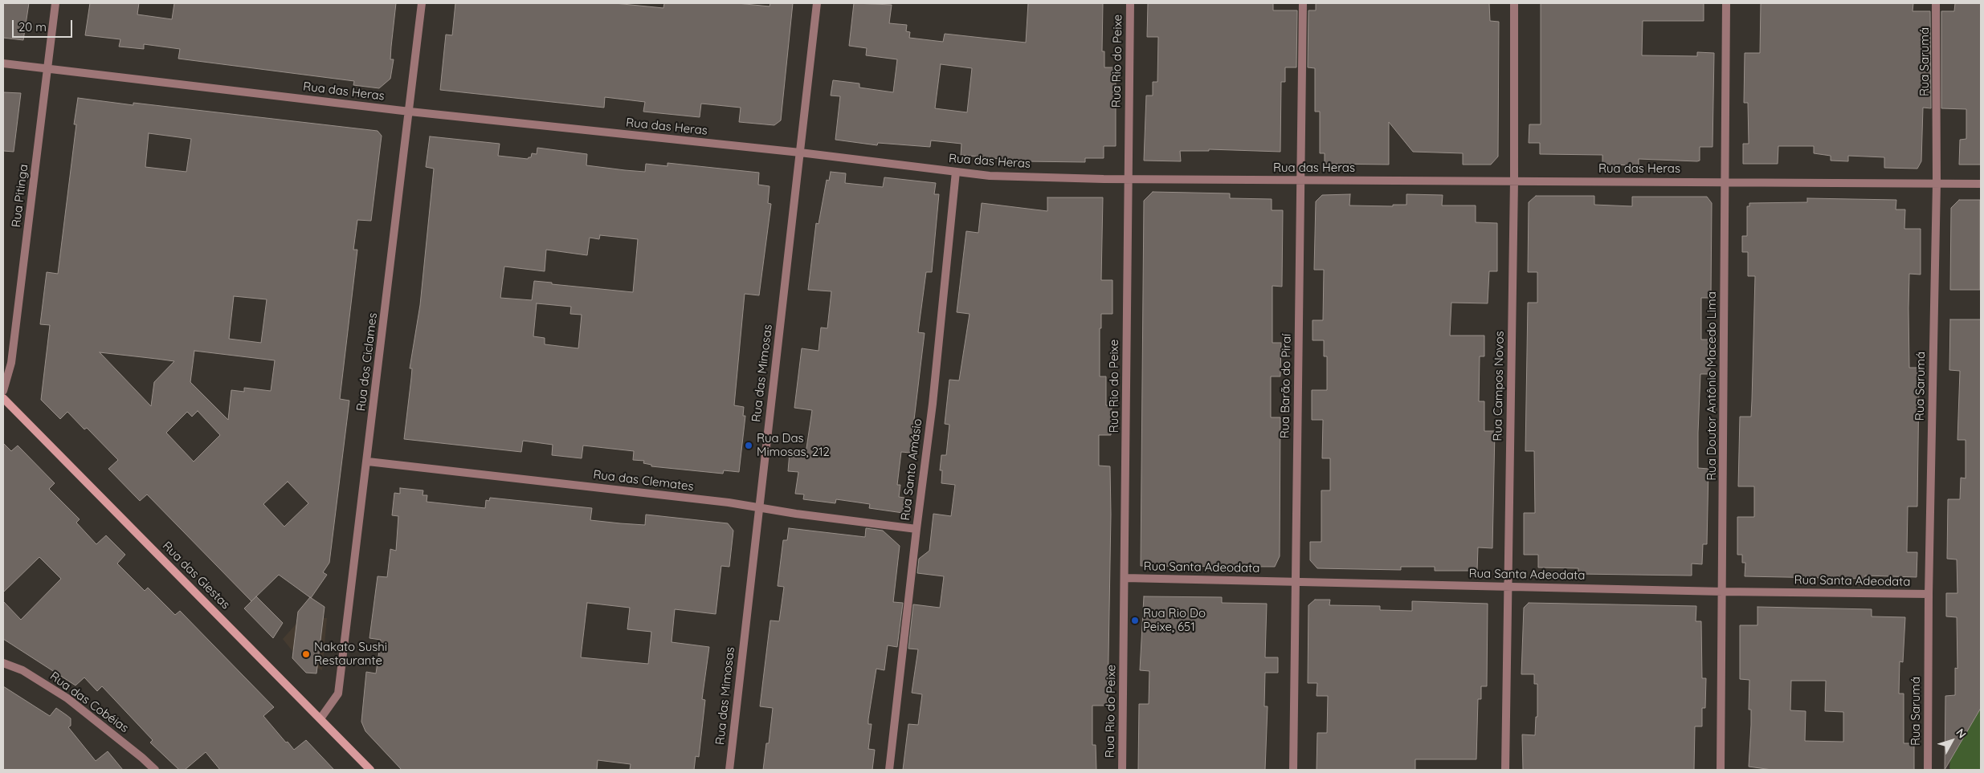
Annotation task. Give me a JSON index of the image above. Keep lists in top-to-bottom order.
{
  "streets": {
    "main road": ["Rua das Giestas"],
    "street": [
      "Rua Rio do Peixe",
      "Rua Sarumá",
      "Rua das Heras",
      "Rua Pitinga",
      "Rua dos Ciclames",
      "Rua das Mimosas",
      "Rua Barão do Piraí",
      "Rua Campos Novos",
      "Rua Doutor Antônio Macedo Lima",
      "Rua Santo Amásio",
      "Rua das Clemates",
      "Rua Santa Adeodata",
      "Rua das Cobéias"
    ]
  },
  "crossings": [
    ["Rua Rio do Peixe", "Rua das Heras"],
    ["Rua Rio do Peixe", "Rua Santa Adeodata"],
    ["Rua Sarumá", "Rua das Heras"],
    ["Rua Sarumá", "Rua Santa Adeodata"],
    ["Rua das Heras", "Rua Pitinga"],
    ["Rua das Heras", "Rua dos Ciclames"],
    ["Rua das Heras", "Rua das Mimosas"],
    ["Rua das Heras", "Rua Barão do Piraí"],
    ["Rua das Heras", "Rua Campos Novos"],
    ["Rua das Heras", "Rua Doutor Antônio Macedo Lima"],
    ["Rua das Heras", "Rua Santo Amásio"],
    ["Rua dos Ciclames", "Rua das Clemates"],
    ["Rua dos Ciclames", "Rua das Giestas"],
    ["Rua das Mimosas", "Rua das Clemates"],
    ["Rua Barão do Piraí", "Rua Santa Adeodata"],
    ["Rua Campos Novos", "Rua Santa Adeodata"],
    ["Rua Doutor Antônio Macedo Lima", "Rua Santa Adeodata"],
    ["Rua Santo Amásio", "Rua das Clemates"]
  ],
  "places": ["Rua Das Mimosas, 212", "Rua Rio Do Peixe, 651", "Nakato Sushi Restaurante"],
  "scale_bar": "20 m",
  "north": "top right"
}
